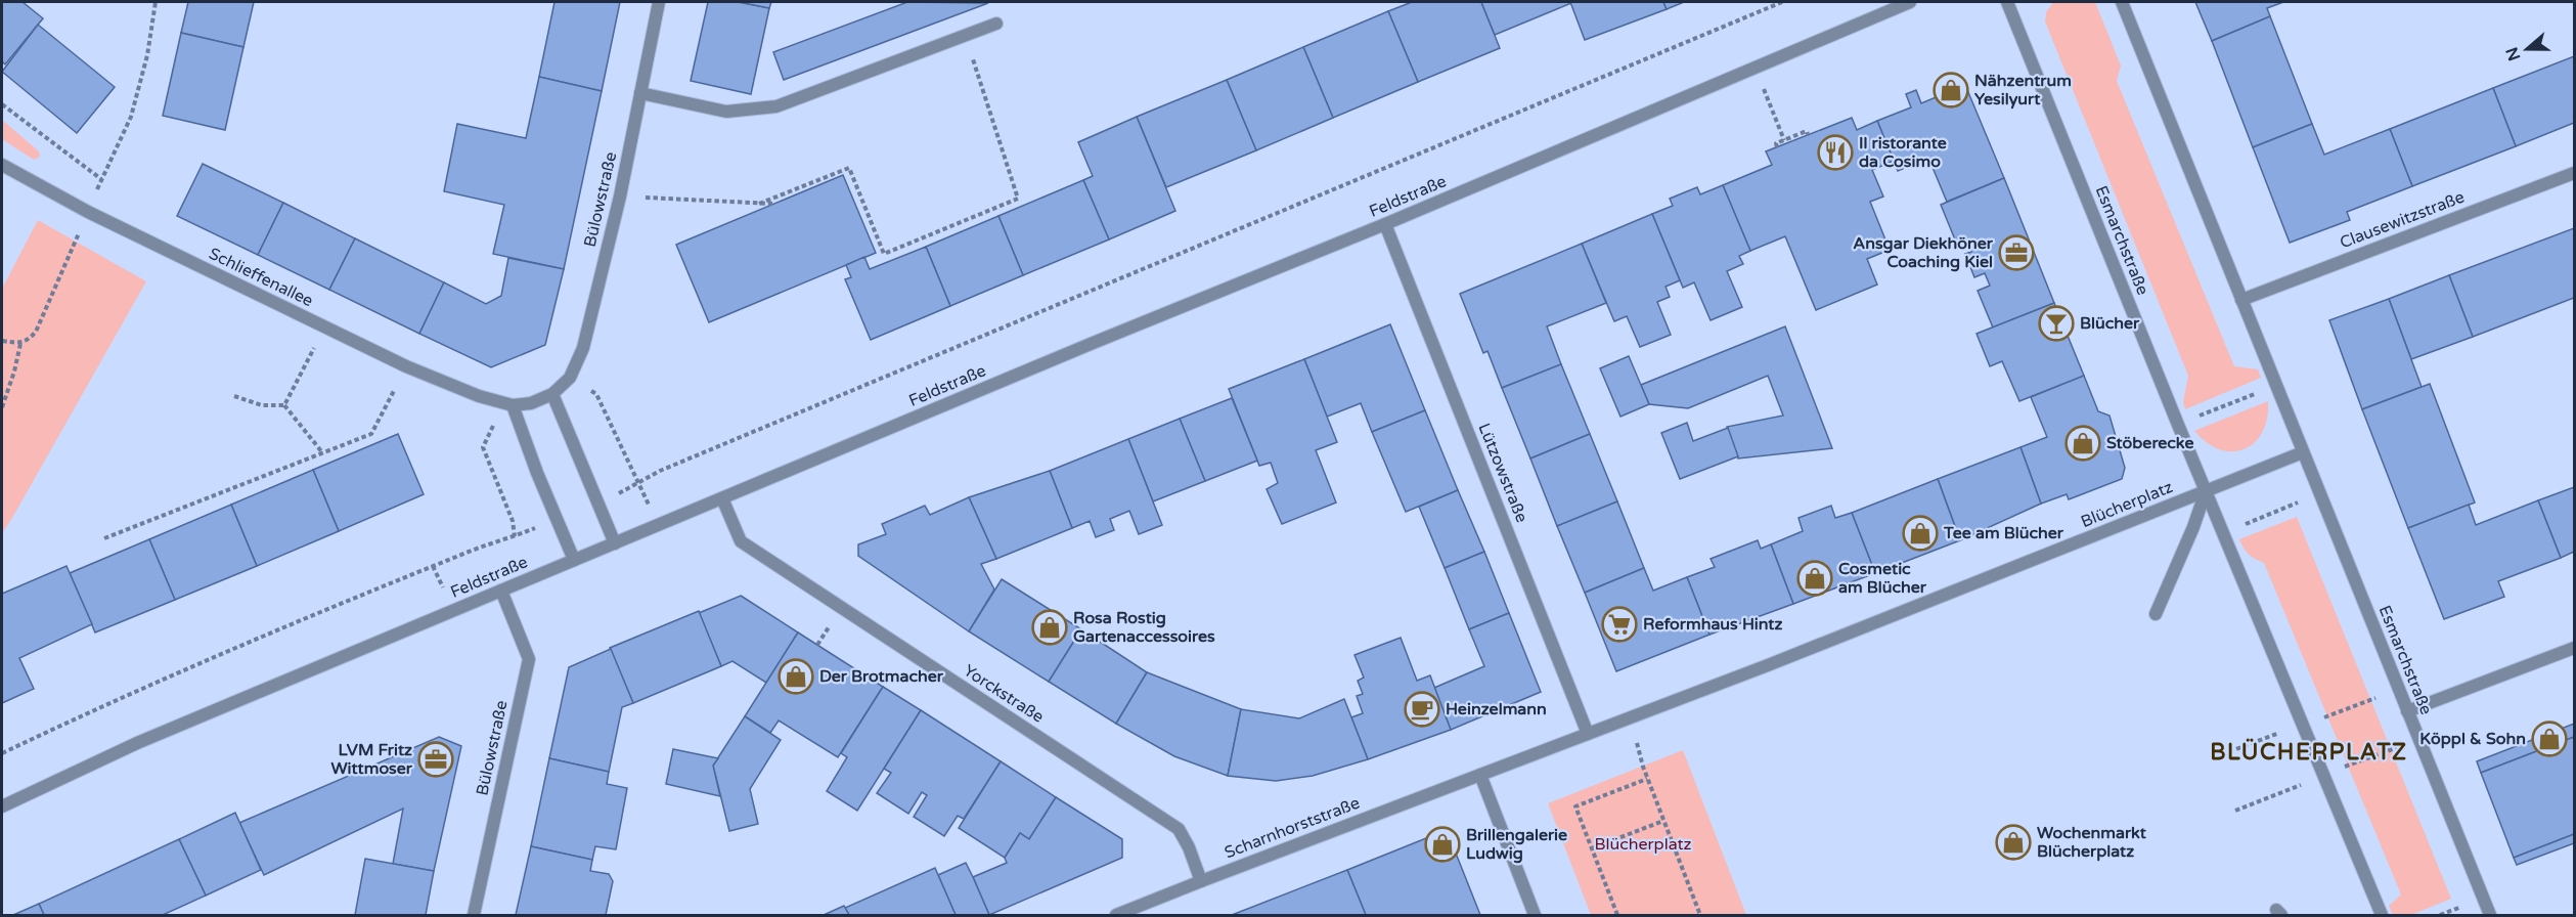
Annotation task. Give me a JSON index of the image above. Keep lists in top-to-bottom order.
{
  "streets": {
    "street": [
      "Feldstraße",
      "Bülowstraße",
      "Clausewitzstraße",
      "Esmarchstraße",
      "Schlieffenallee",
      "Lützowstraße",
      "Blücherplatz",
      "Yorckstraße",
      "Scharnhorststraße"
    ]
  },
  "crossings": [
    ["Feldstraße", "Bülowstraße"],
    ["Feldstraße", "Lützowstraße"],
    ["Feldstraße", "Yorckstraße"],
    ["Bülowstraße", "Schlieffenallee"],
    ["Clausewitzstraße", "Esmarchstraße"],
    ["Esmarchstraße", "Blücherplatz"],
    ["Lützowstraße", "Blücherplatz"],
    ["Blücherplatz", "Scharnhorststraße"],
    ["Yorckstraße", "Scharnhorststraße"]
  ],
  "districts": ["BLÜCHERPLATZ"],
  "parks": ["Blücherplatz"],
  "places": {
    "shop": [
      "Nähzentrum Yesilyurt",
      "Stöberecke",
      "Tee am Blücher",
      "Cosmetic am Blücher",
      "Rosa Rostig Gartenaccessoires",
      "Der Brotmacher",
      "Köppl & Sohn",
      "Wochenmarkt Blücherplatz",
      "Brillengalerie Ludwig"
    ],
    "restaurant": ["Il ristorante da Cosimo"],
    "office": ["Ansgar Diekhöner Coaching Kiel", "LVM Fritz Wittmoser"],
    "bar": ["Blücher"],
    "supermarket": ["Reformhaus Hintz"],
    "cafe": ["Heinzelmann"]
  },
  "north": "left"
}
